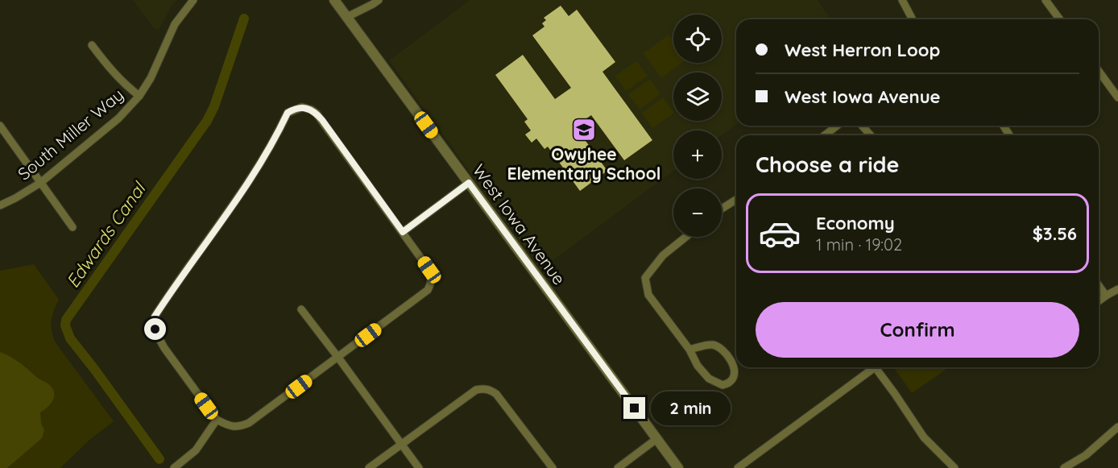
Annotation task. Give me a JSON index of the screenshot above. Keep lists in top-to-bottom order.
{
  "streets": {
    "street": ["South Miller Way", "West Iowa Avenue"]
  },
  "water": ["Edwards Canal"],
  "places": {
    "school or university": ["Owyhee Elementary School"]
  },
  "page": {
    "map_buttons": ["+", "−"],
    "banner": ["West Herron Loop", "West Iowa Avenue"],
    "heading": "Choose a ride",
    "list": [
      {
        "name": "Economy",
        "note": "1 min · 19:02",
        "value": "$3.56"
      }
    ],
    "buttons": "Confirm",
    "bubble": "2 min"
  }
}
